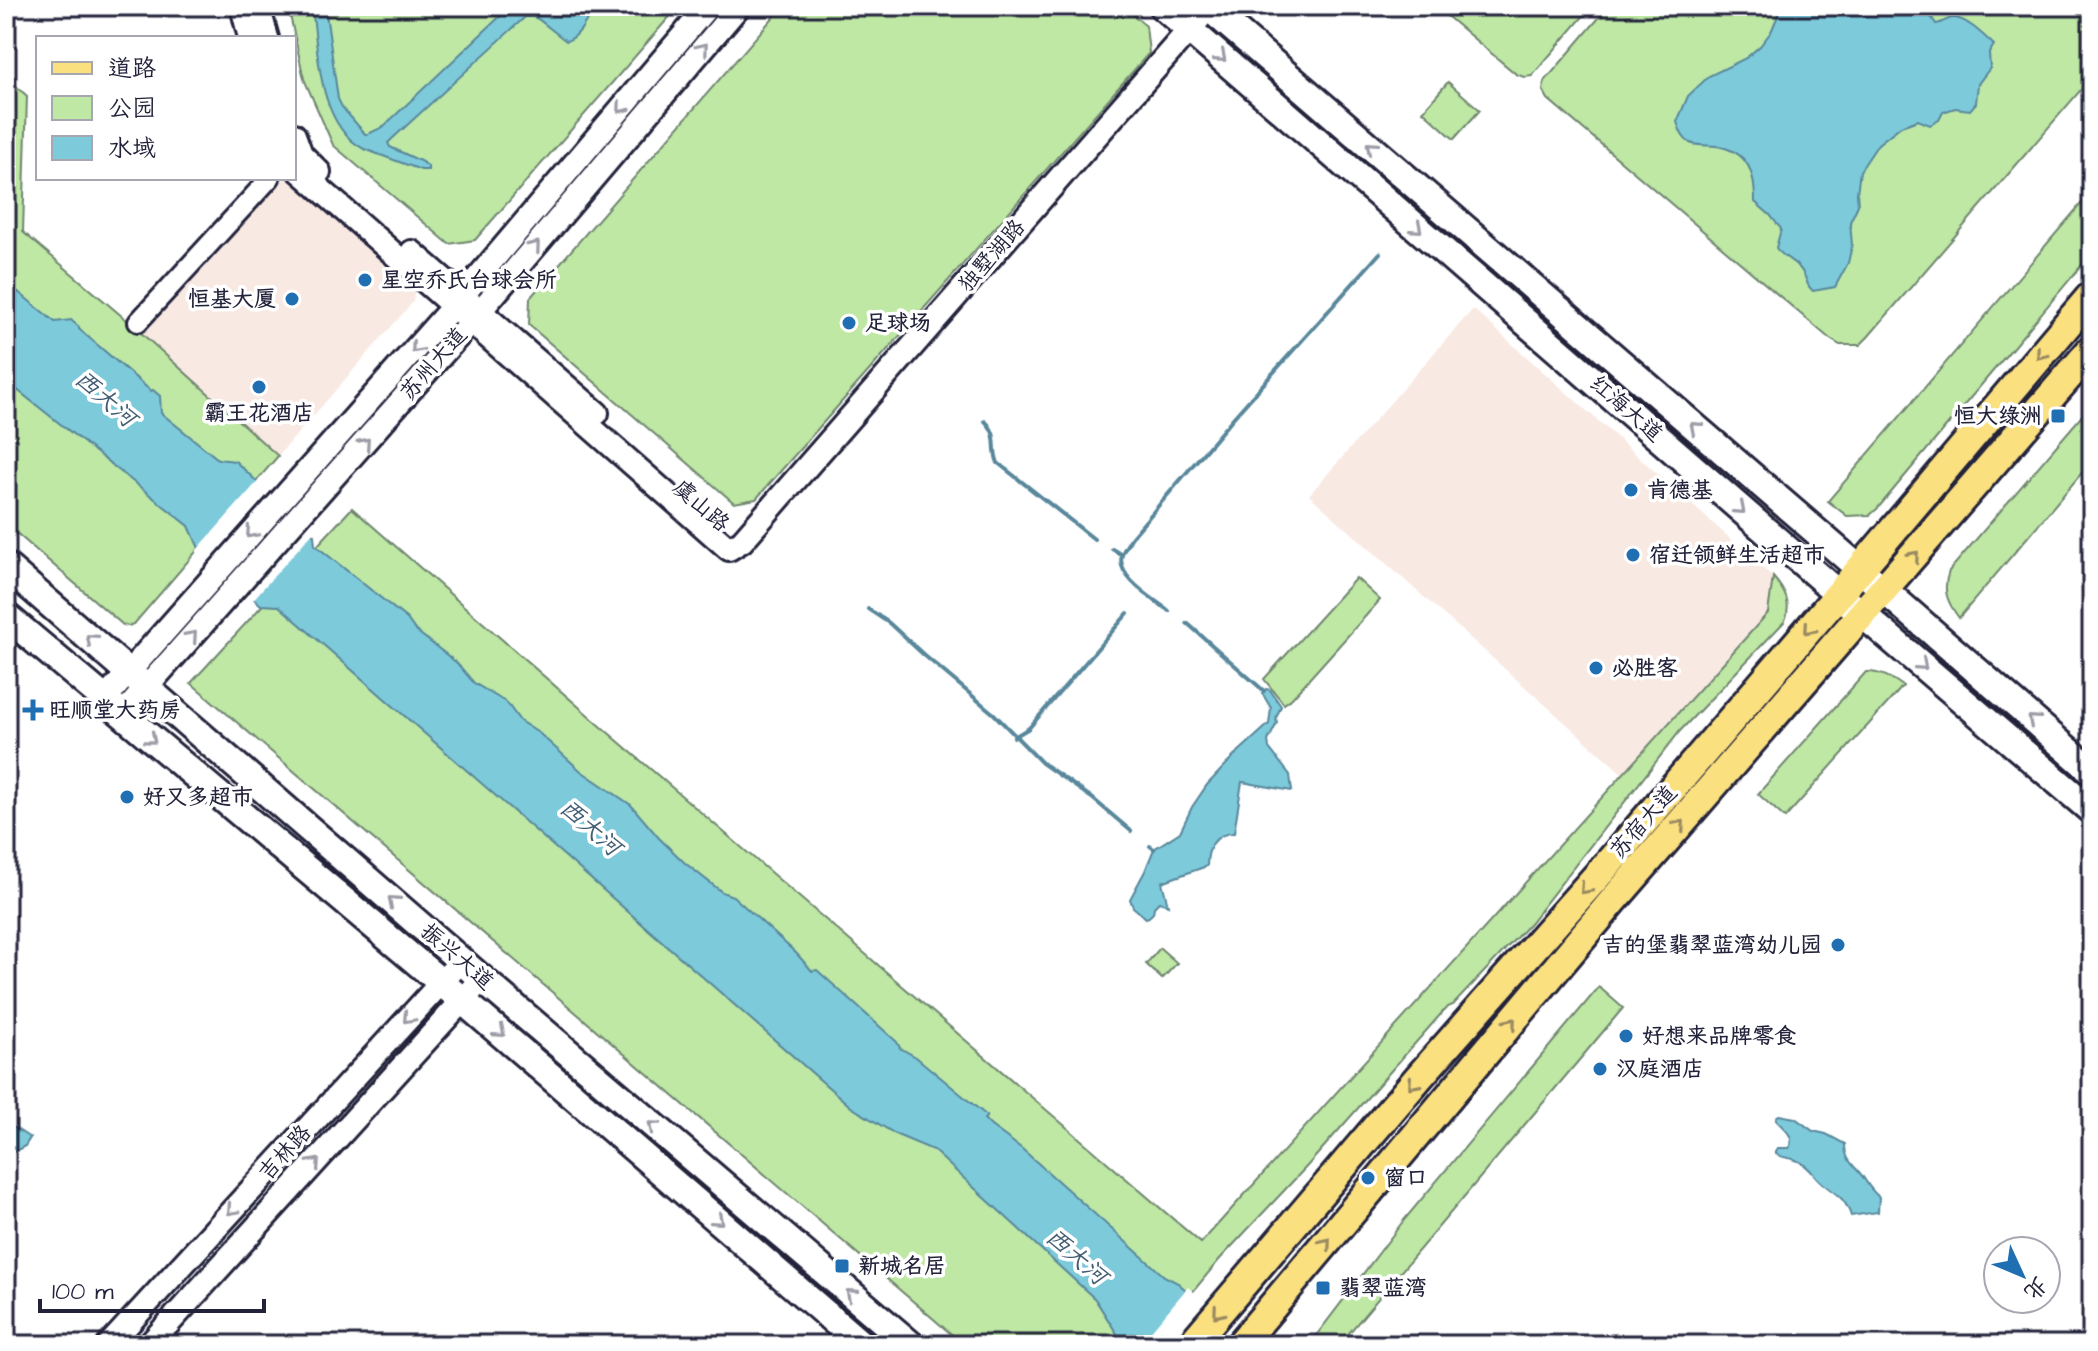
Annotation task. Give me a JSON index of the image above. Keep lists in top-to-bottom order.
{
  "streets": {
    "main road": ["红海大道", "苏宿大道", "振兴大道"],
    "street": [
      "独墅湖路",
      "苏州大道",
      "虞山路",
      "吉林路"
    ]
  },
  "crossings": [
    ["独墅湖路", "红海大道"],
    ["独墅湖路", "虞山路"],
    ["苏州大道", "虞山路"],
    ["苏州大道", "振兴大道"],
    ["红海大道", "苏宿大道"],
    ["振兴大道", "吉林路"]
  ],
  "water": ["西大河"],
  "places": {
    "other": [
      "星空乔氏台球会所",
      "恒基大厦",
      "足球场",
      "霸王花酒店",
      "肯德基",
      "宿迁领鲜生活超市",
      "必胜客",
      "好又多超市",
      "吉的堡翡翠蓝湾幼儿园",
      "好想来品牌零食",
      "汉庭酒店",
      "窗口"
    ],
    "transit": ["恒大绿洲", "新城名居", "翡翠蓝湾"],
    "health": ["旺顺堂大药房"]
  },
  "legend": ["道路", "公园", "水域"],
  "scale_bar": "100 m",
  "north": "bottom right"
}
